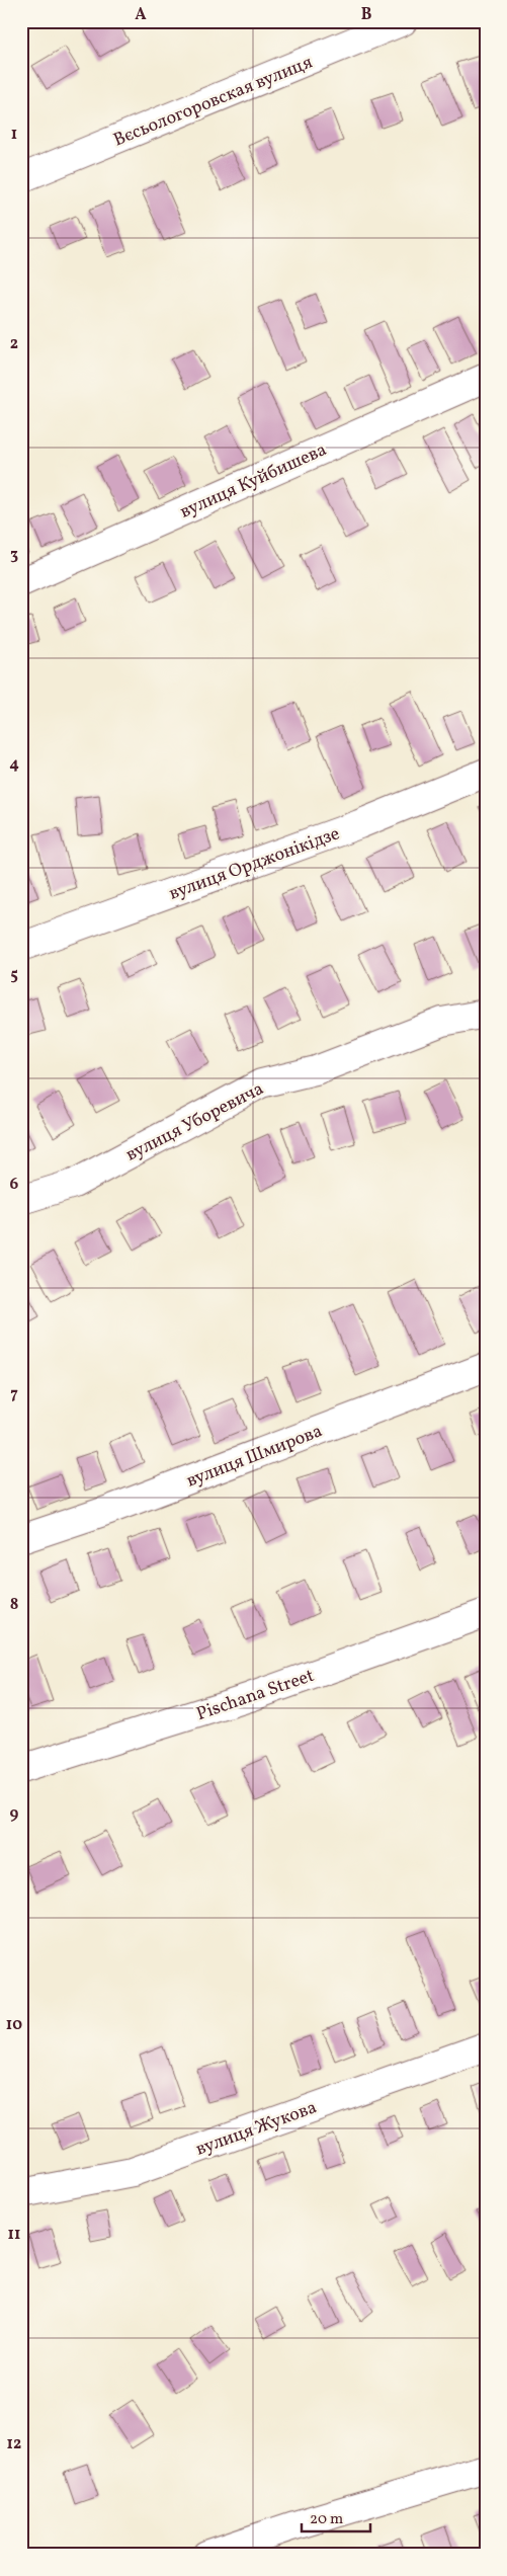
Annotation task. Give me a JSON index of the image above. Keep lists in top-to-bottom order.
{
  "streets": {
    "street": [
      "Вєсьологоровская вулиця",
      "вулиця Куйбишева",
      "вулиця Орджонікідзе",
      "вулиця Уборевича",
      "вулиця Шмирова",
      "Pischana Street",
      "вулиця Жукова"
    ]
  },
  "scale_bar": "20 m",
  "grid": {
    "columns": ["A", "B"],
    "rows": [
      "1",
      "2",
      "3",
      "4",
      "5",
      "6",
      "7",
      "8",
      "9",
      "10",
      "11",
      "12"
    ]
  }
}
